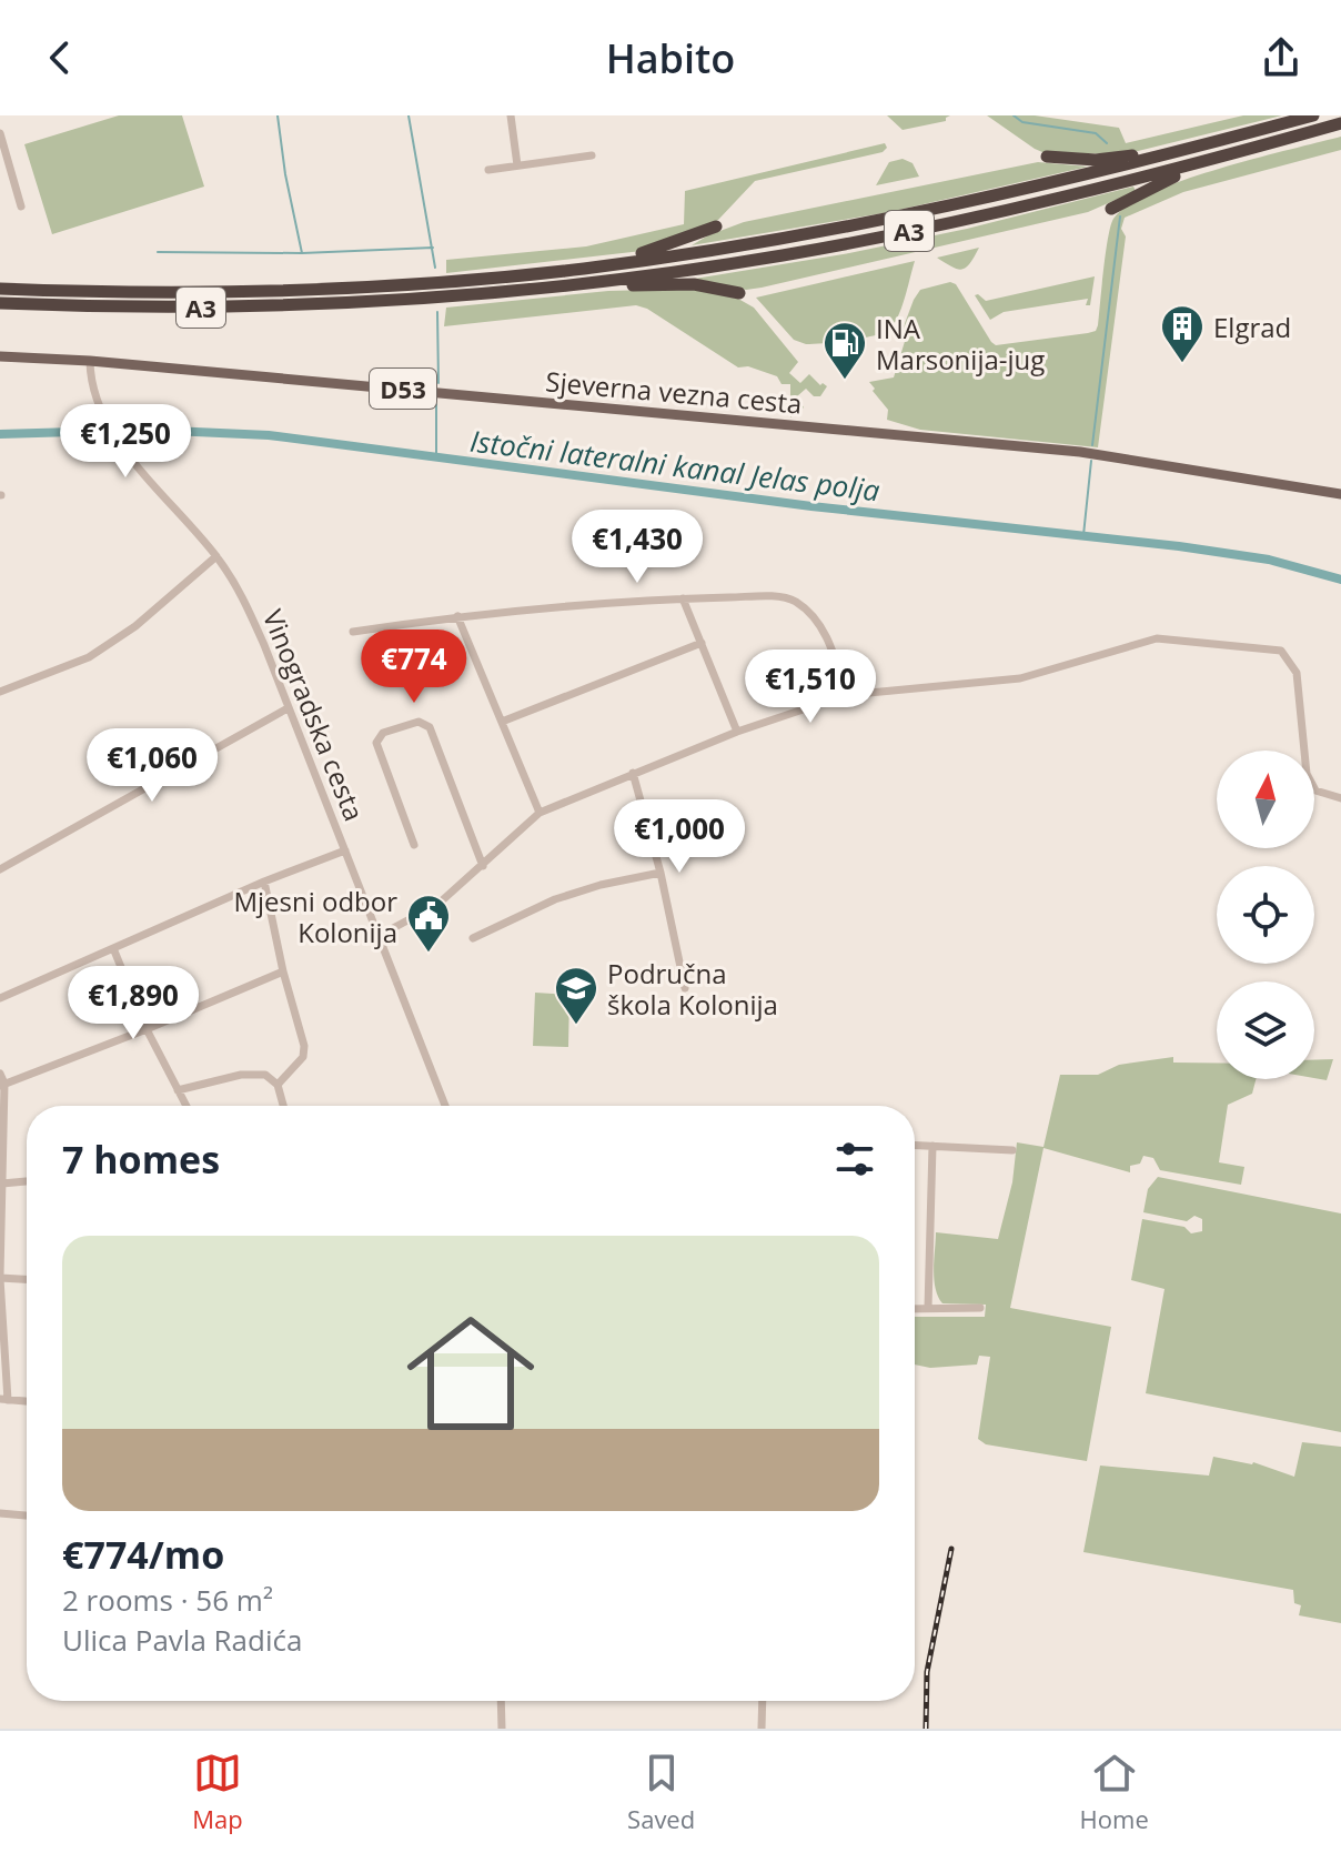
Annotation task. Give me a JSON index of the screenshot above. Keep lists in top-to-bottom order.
{
  "streets": {
    "highway": ["A3"],
    "main road": ["D53", "Sjeverna vezna cesta"],
    "street": ["Vinogradska cesta"]
  },
  "crossings": [
    ["Sjeverna vezna cesta", "Vinogradska cesta"]
  ],
  "water": ["Istočni lateralni kanal Jelas polja"],
  "places": {
    "building": ["Elgrad"],
    "fuel station": ["INA Marsonija-jug"],
    "public building": ["Mjesni odbor Kolonija"],
    "school or university": ["Područna škola Kolonija"]
  },
  "north": "top",
  "page": {
    "header": "Habito",
    "price": [
      "€1,250",
      "€1,430",
      "€774",
      "€1,510",
      "€1,060",
      "€1,000",
      "€1,890"
    ],
    "heading": "7 homes",
    "list": [
      {
        "name": "€774/mo",
        "note": "2 rooms · 56 m² · Ulica Pavla Radića"
      }
    ],
    "tabs": ["Map", "Saved", "Home"]
  }
}
